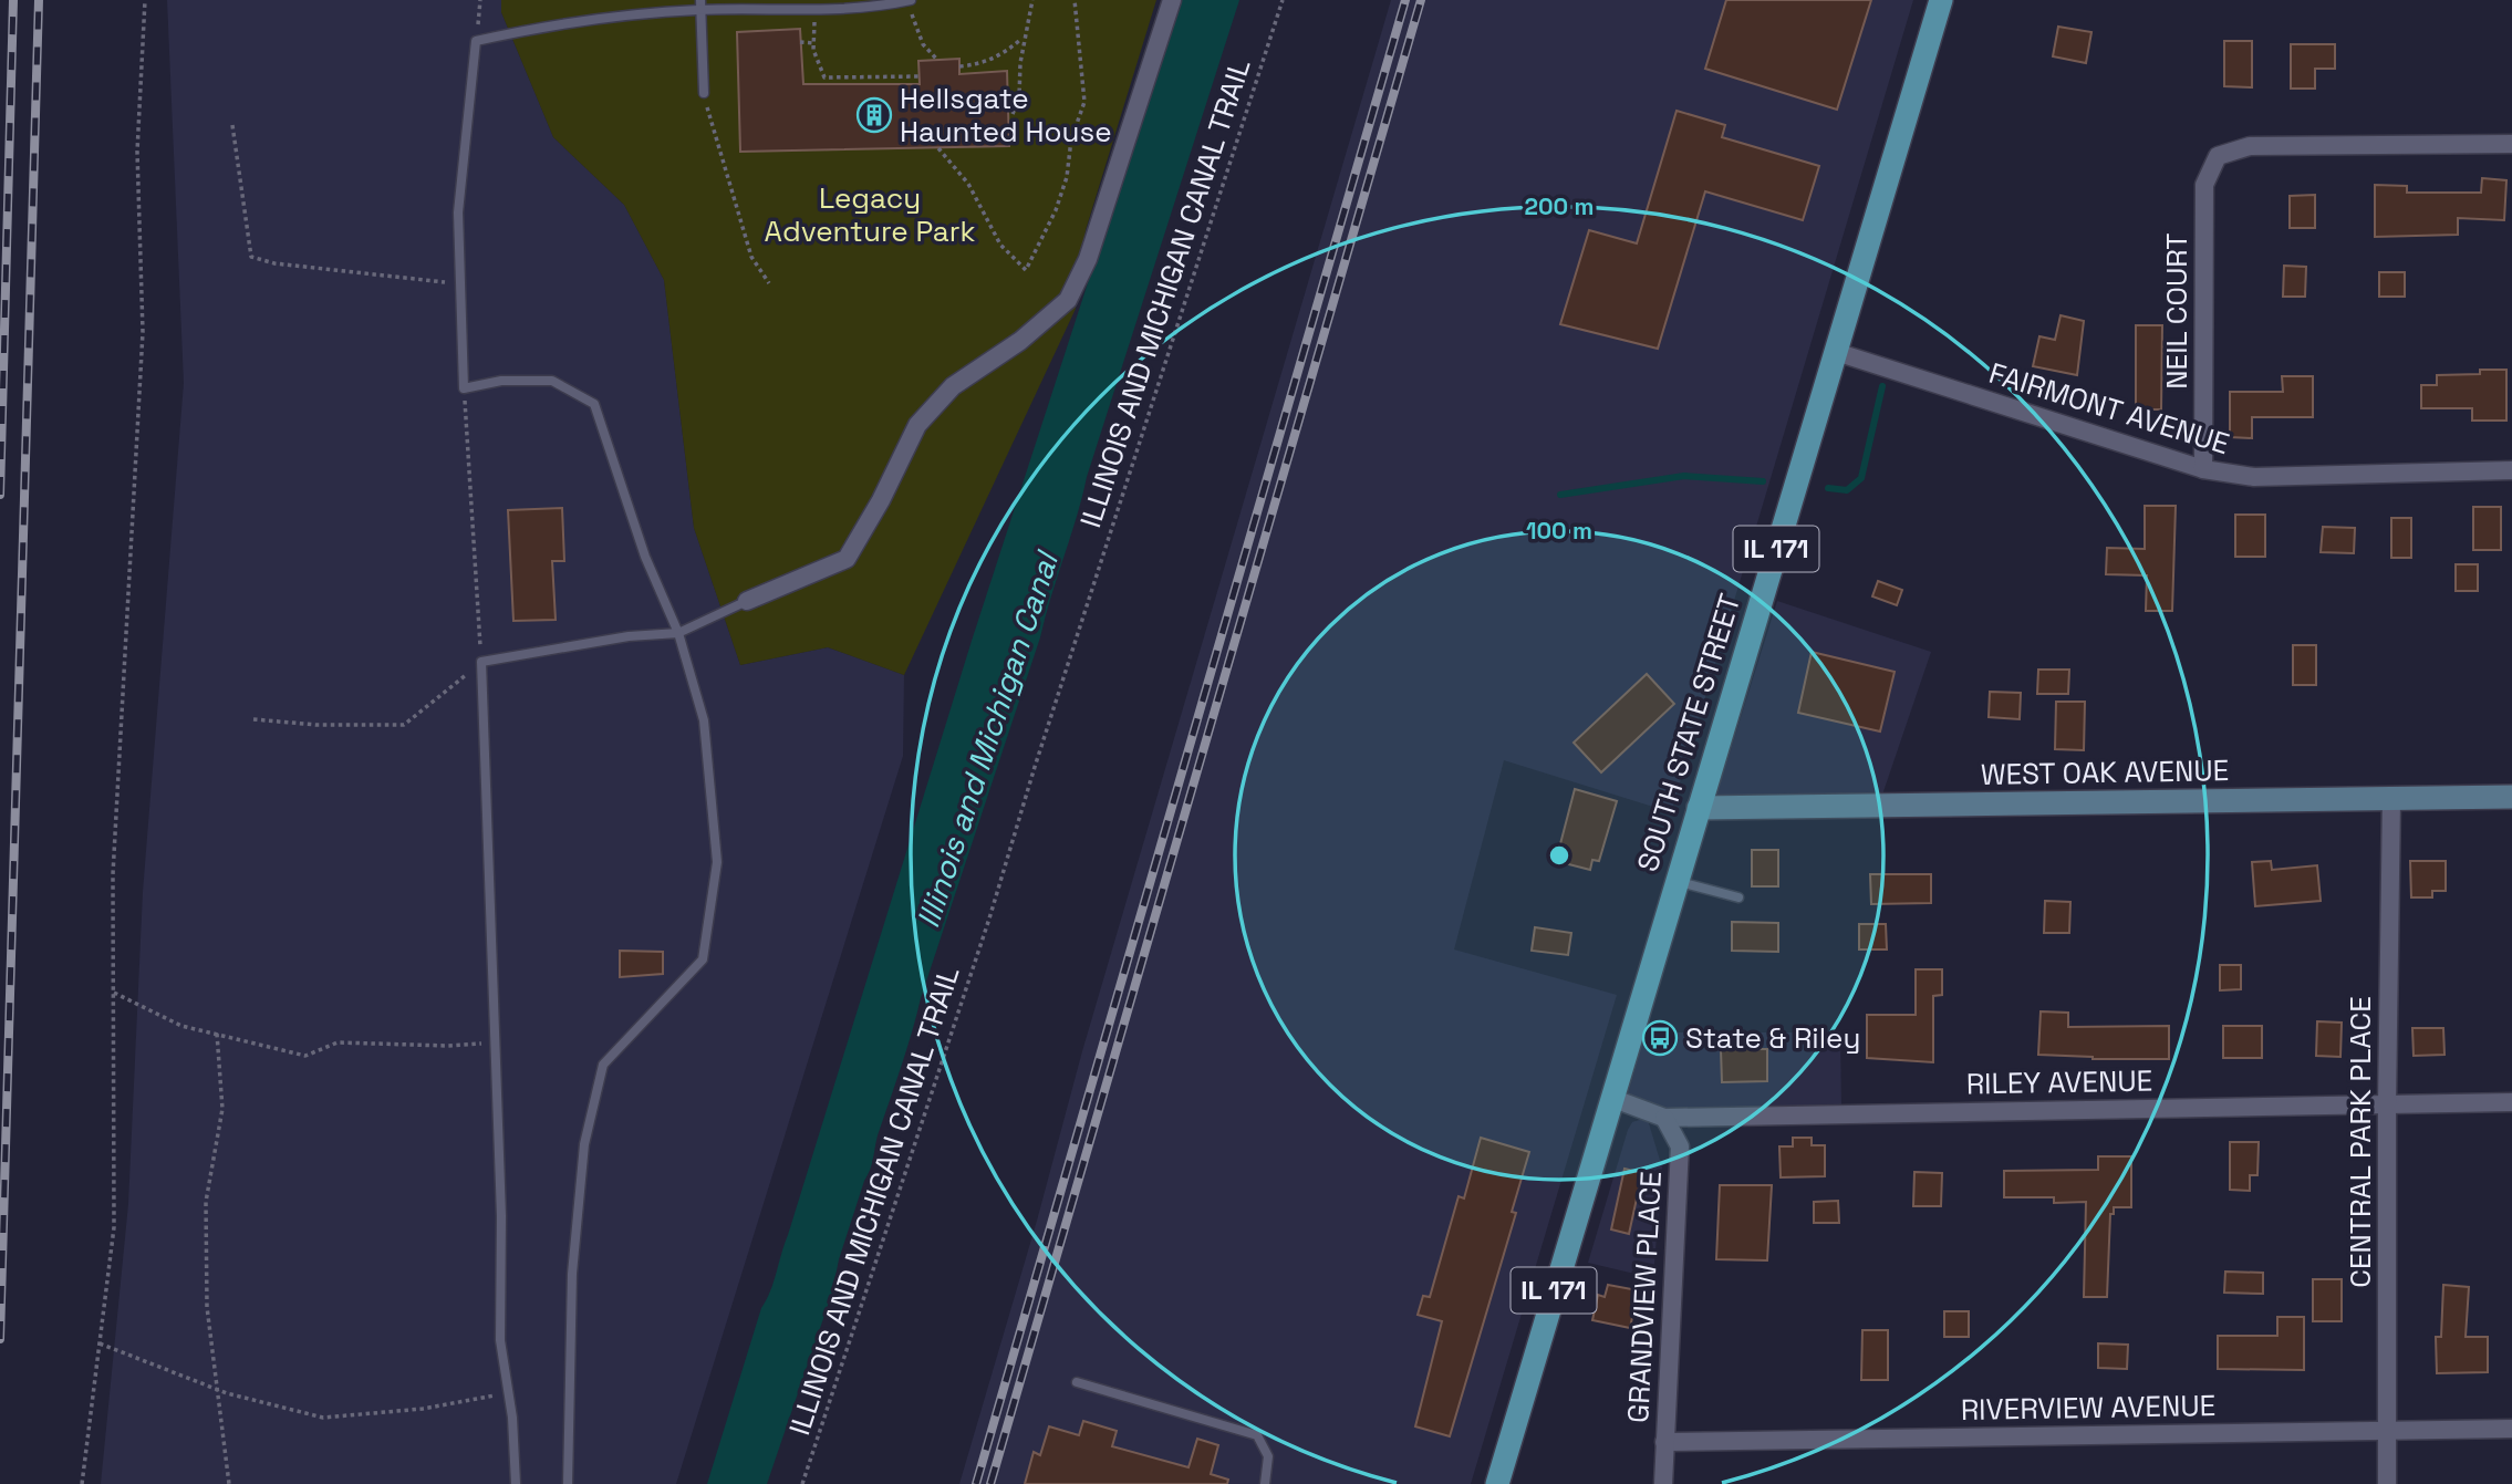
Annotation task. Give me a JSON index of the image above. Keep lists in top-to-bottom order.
{
  "streets": {
    "main road": ["IL 171", "SOUTH STATE STREET"],
    "street": [
      "NEIL COURT",
      "FAIRMONT AVENUE",
      "WEST OAK AVENUE",
      "RILEY AVENUE",
      "CENTRAL PARK PLACE",
      "GRANDVIEW PLACE",
      "RIVERVIEW AVENUE"
    ],
    "path": ["ILLINOIS AND MICHIGAN CANAL TRAIL"]
  },
  "crossings": [
    ["NEIL COURT", "FAIRMONT AVENUE"],
    ["FAIRMONT AVENUE", "SOUTH STATE STREET"],
    ["SOUTH STATE STREET", "WEST OAK AVENUE"],
    ["SOUTH STATE STREET", "RILEY AVENUE"],
    ["WEST OAK AVENUE", "CENTRAL PARK PLACE"],
    ["RILEY AVENUE", "CENTRAL PARK PLACE"],
    ["RILEY AVENUE", "GRANDVIEW PLACE"],
    ["CENTRAL PARK PLACE", "RIVERVIEW AVENUE"],
    ["GRANDVIEW PLACE", "RIVERVIEW AVENUE"]
  ],
  "water": ["Illinois and Michigan Canal"],
  "parks": ["Legacy Adventure Park"],
  "places": {
    "building": ["Hellsgate Haunted House"],
    "bus stop": ["State & Riley"]
  },
  "rings": ["200 m", "100 m"]
}
